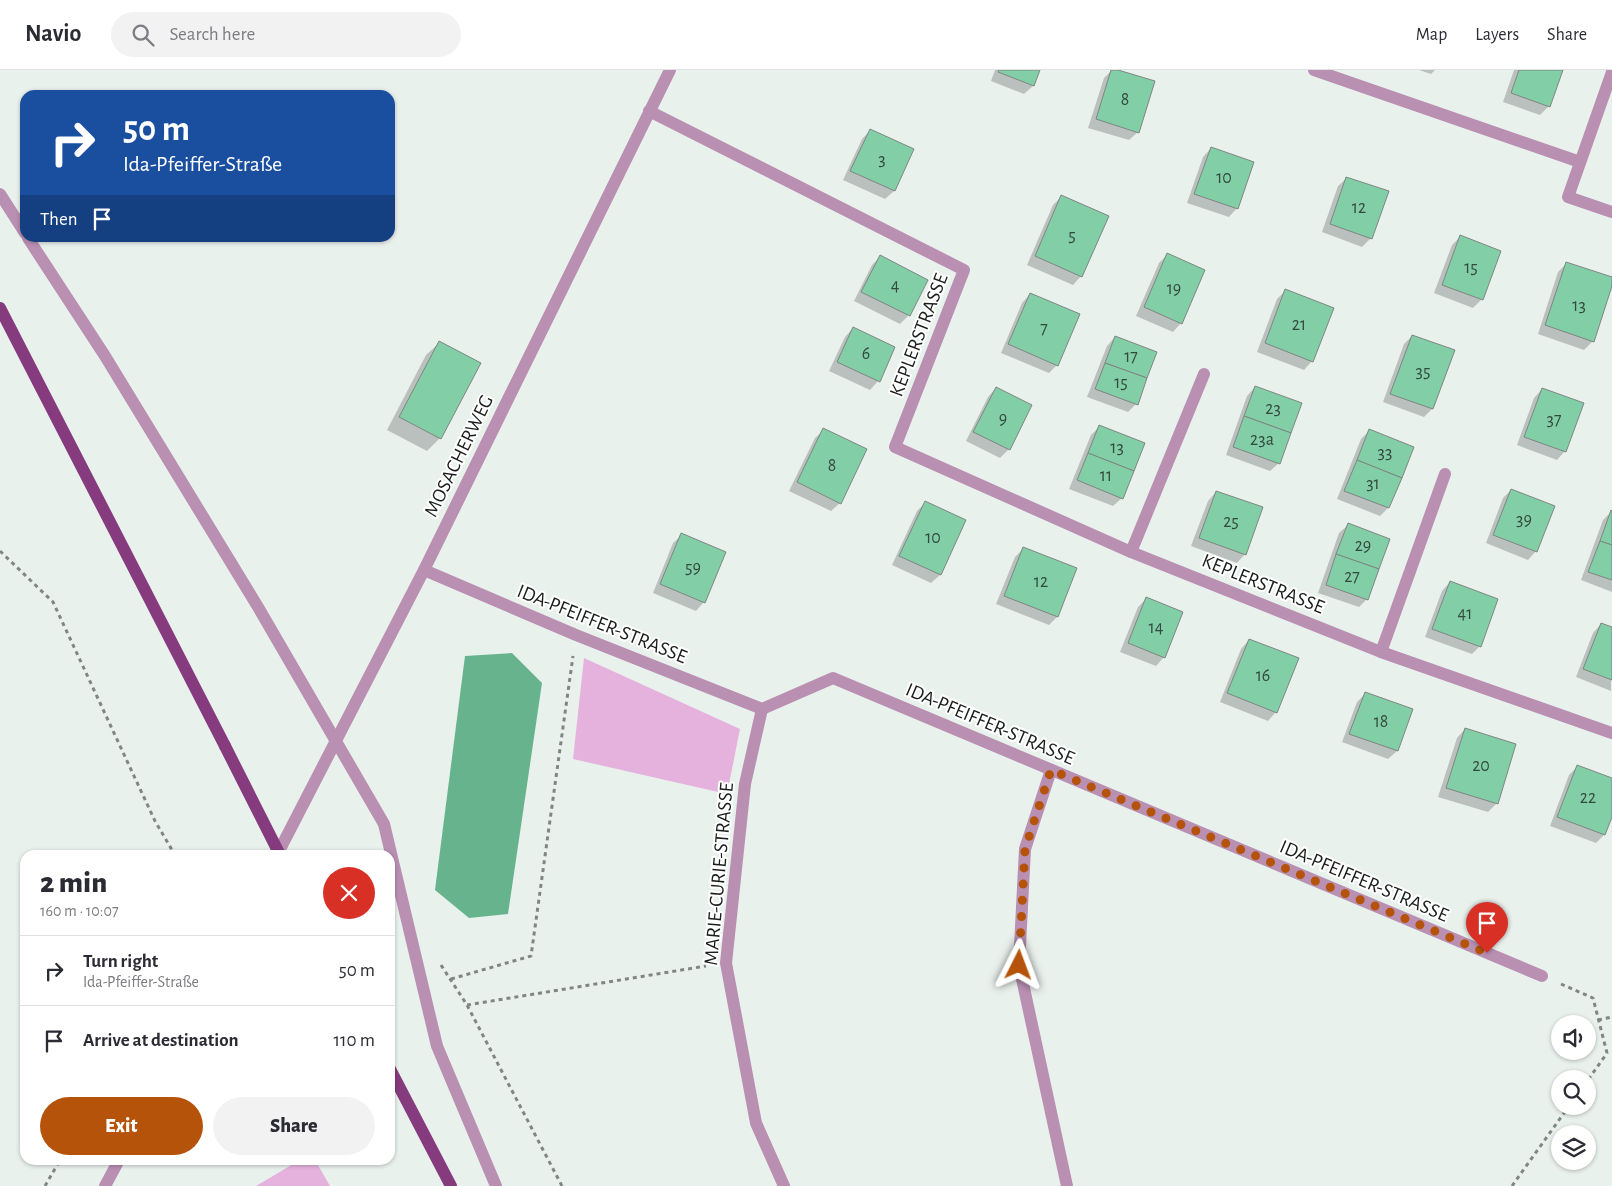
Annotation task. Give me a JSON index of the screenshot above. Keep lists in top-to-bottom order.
{
  "streets": {
    "street": [
      "KEPLERSTRASSE",
      "MOSACHERWEG",
      "IDA-PFEIFFER-STRASSE",
      "MARIE-CURIE-STRASSE"
    ]
  },
  "crossings": [
    ["KEPLERSTRASSE", "MOSACHERWEG"],
    ["MOSACHERWEG", "IDA-PFEIFFER-STRASSE"],
    ["IDA-PFEIFFER-STRASSE", "MARIE-CURIE-STRASSE"]
  ],
  "house_numbers": [
    "8",
    "3",
    "10",
    "12",
    "5",
    "15",
    "4",
    "19",
    "13",
    "21",
    "7",
    "6",
    "17",
    "35",
    "15",
    "23",
    "9",
    "37",
    "23a",
    "13",
    "33",
    "8",
    "11",
    "31",
    "39",
    "25",
    "10",
    "29",
    "59",
    "27",
    "12",
    "41",
    "14",
    "16",
    "18",
    "20",
    "22"
  ],
  "page": {
    "header": "Navio",
    "search": "Search here",
    "nav": ["Map", "Layers", "Share"],
    "turn": ["50 m", "Ida-Pfeiffer-Straße"],
    "then": "Then",
    "heading": ["2 min", "160 m · 10:07"],
    "list": [
      {
        "name": "Turn right",
        "note": "Ida-Pfeiffer-Straße",
        "value": "50 m"
      },
      {
        "name": "Arrive at destination",
        "value": "110 m"
      }
    ],
    "buttons": ["Exit", "Share"]
  }
}
